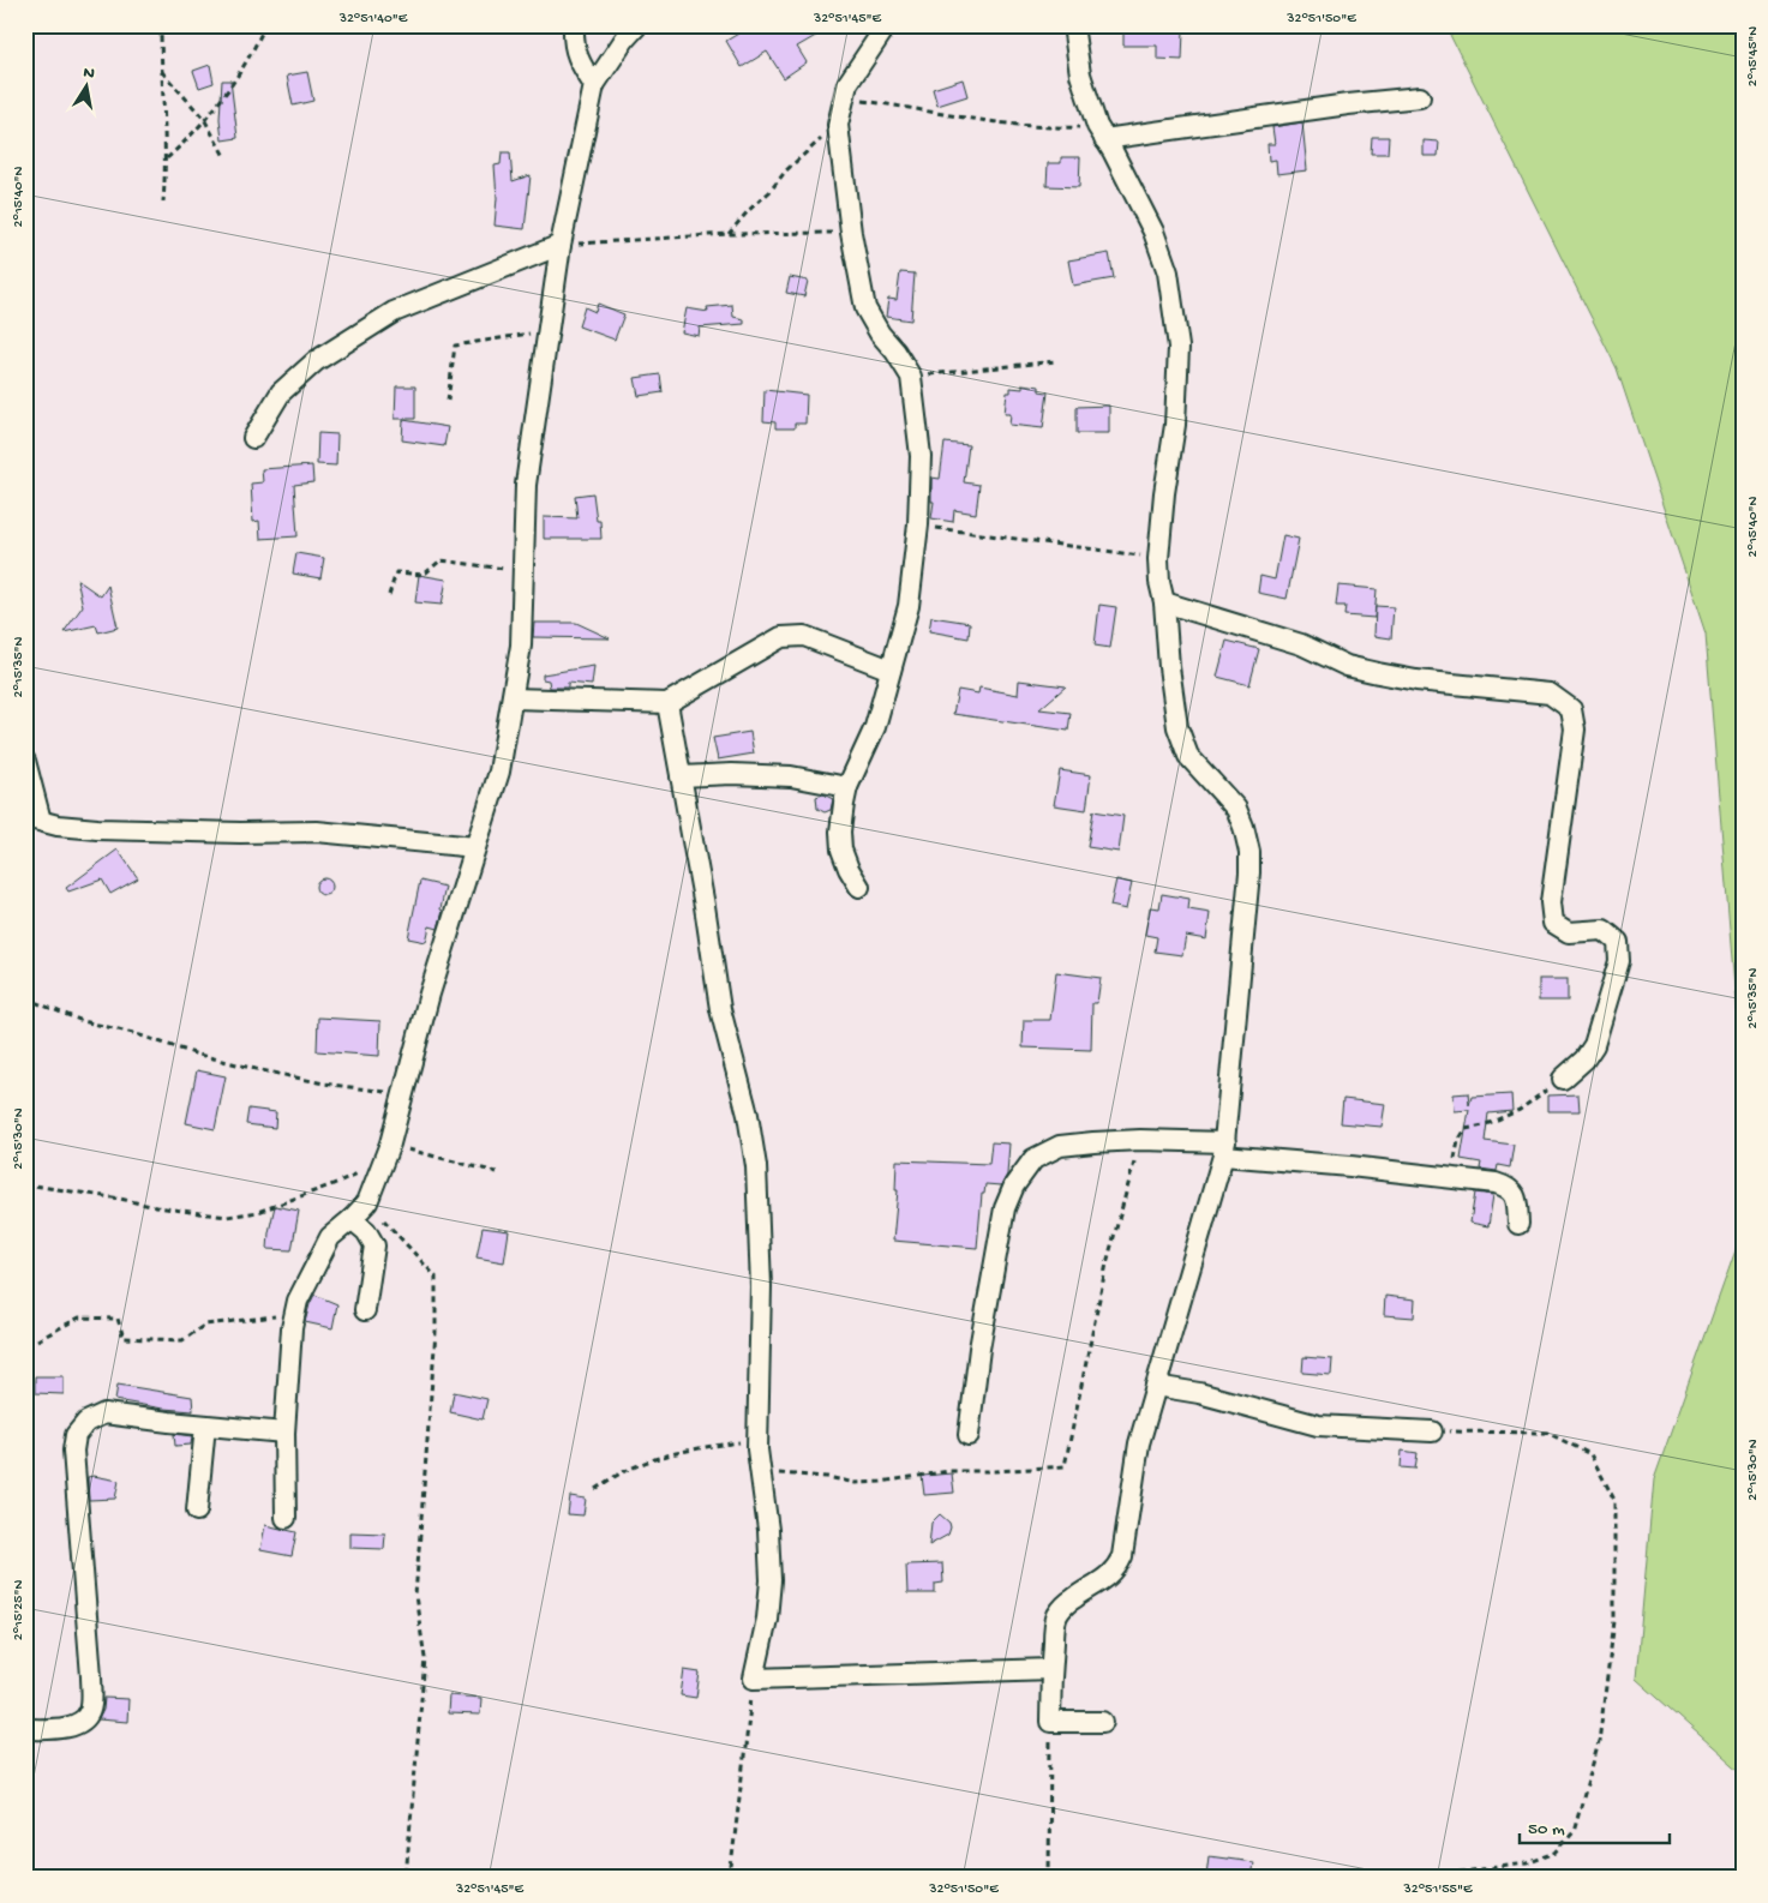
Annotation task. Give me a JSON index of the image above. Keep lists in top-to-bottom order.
{
  "scale_bar": "50 m",
  "north": "top",
  "coordinates": [
    "32°51'40\"E",
    "32°51'45\"E",
    "32°51'50\"E",
    "2°15'45\"N",
    "2°15'40\"N",
    "2°15'35\"N",
    "2°15'30\"N",
    "2°15'25\"N",
    "32°51'55\"E"
  ]
}
